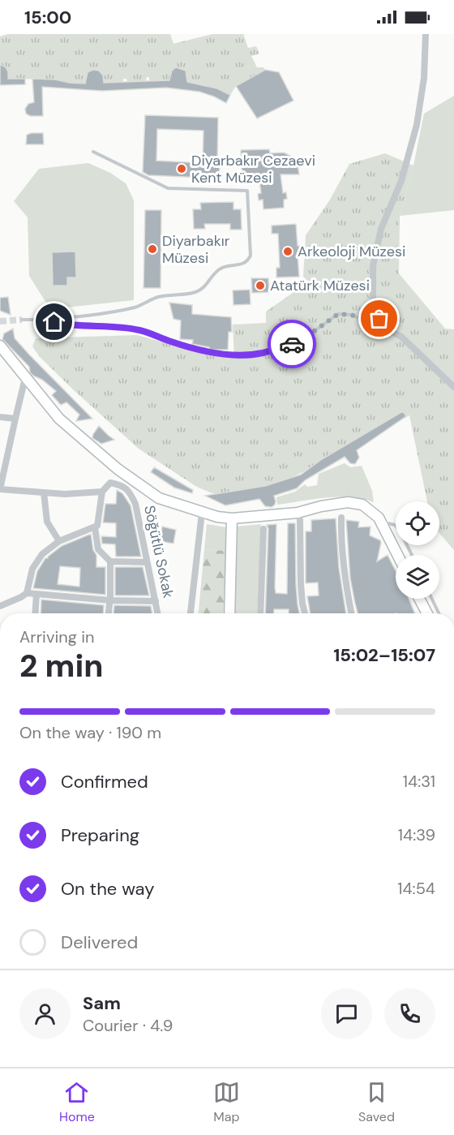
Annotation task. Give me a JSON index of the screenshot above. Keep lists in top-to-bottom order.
{
  "streets": {
    "street": ["Söğütlü Sokak"]
  },
  "places": [
    "Diyarbakır Cezaevi Kent Müzesi",
    "Diyarbakır Müzesi",
    "Arkeoloji Müzesi",
    "Atatürk Müzesi"
  ],
  "page": {
    "status": "15:00",
    "heading": ["2 min", "Arriving in", "15:02–15:07"],
    "panel": ["Sam", "Courier · 4.9"],
    "bar": "On the way · 190 m",
    "list": [
      ["Confirmed", "14:31"],
      ["Preparing", "14:39"],
      ["On the way", "14:54"],
      "Delivered"
    ],
    "tabs": ["Home", "Map", "Saved"]
  }
}
